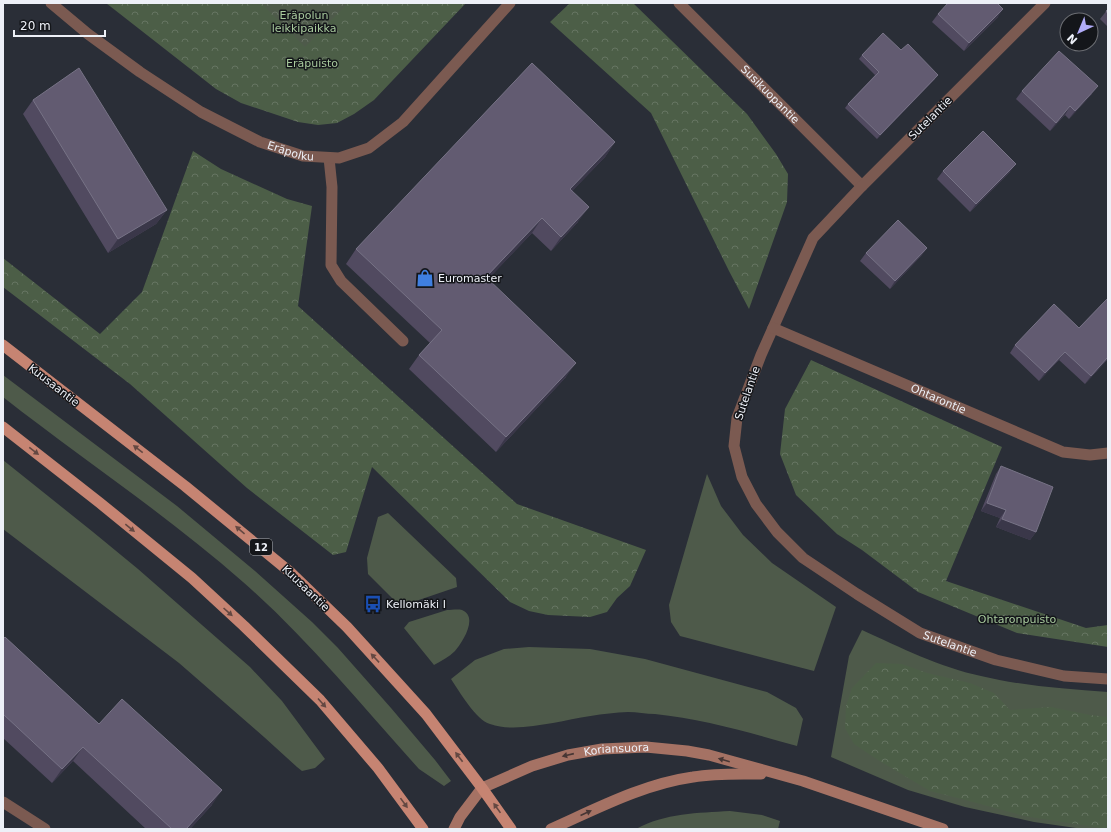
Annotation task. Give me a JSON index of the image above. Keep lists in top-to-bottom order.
{
  "streets": {
    "main road": ["Kuusaantie", "12", "Koriansuora"],
    "street": [
      "Susikuopantie",
      "Sutelantie",
      "Eräpolku",
      "Ohtarontie"
    ]
  },
  "crossings": [
    ["Susikuopantie", "Sutelantie"],
    ["Sutelantie", "Ohtarontie"],
    ["Kuusaantie", "Koriansuora"]
  ],
  "parks": ["Eräpolun leikkipaikka", "Eräpuisto", "Ohtaronpuisto"],
  "places": {
    "shop": ["Euromaster"],
    "bus stop": ["Kellomäki I"]
  },
  "scale_bar": "20 m",
  "north": "bottom left"
}
